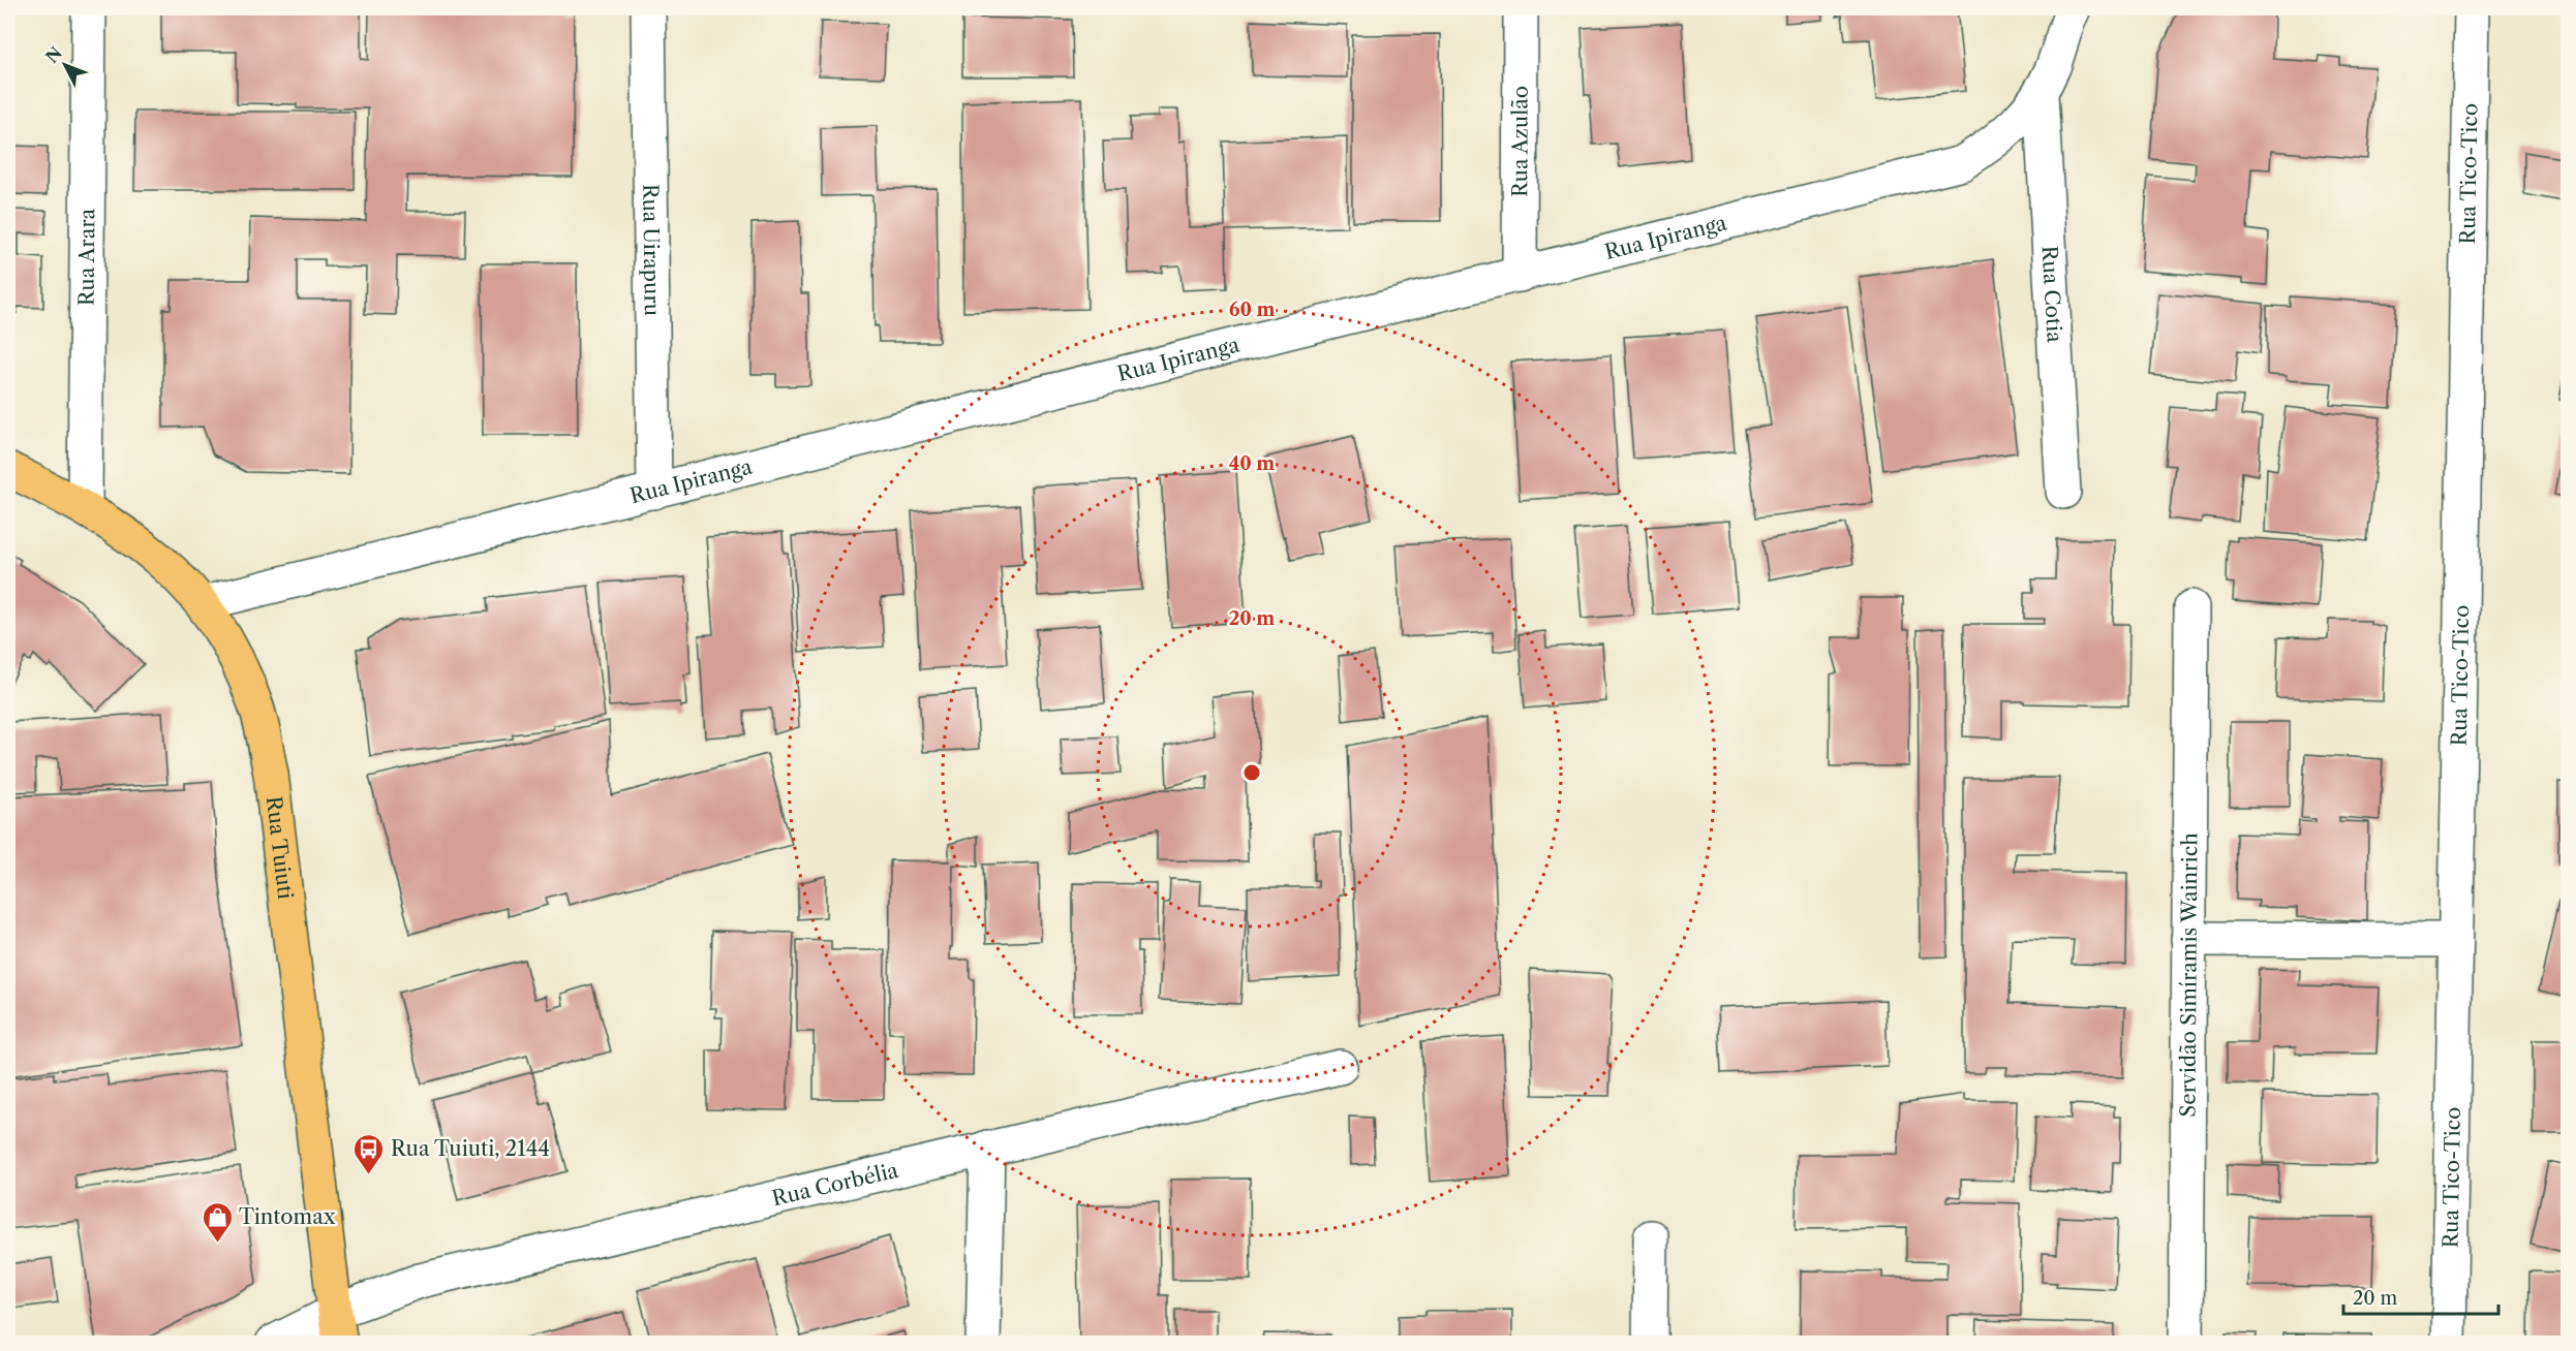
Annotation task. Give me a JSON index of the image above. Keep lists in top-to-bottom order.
{
  "streets": {
    "main road": ["Rua Tuiuti"],
    "street": [
      "Rua Azulão",
      "Rua Tico-Tico",
      "Rua Ipiranga",
      "Rua Uirapuru",
      "Rua Arara",
      "Rua Cotia",
      "Servidão Simíramis Wainrich",
      "Rua Corbélia"
    ]
  },
  "crossings": [
    ["Rua Azulão", "Rua Ipiranga"],
    ["Rua Ipiranga", "Rua Uirapuru"],
    ["Rua Ipiranga", "Rua Cotia"],
    ["Rua Ipiranga", "Rua Tuiuti"],
    ["Rua Arara", "Rua Tuiuti"],
    ["Rua Tuiuti", "Rua Corbélia"]
  ],
  "places": {
    "bus stop": ["Rua Tuiuti, 2144"],
    "shop": ["Tintomax"]
  },
  "scale_bar": "20 m",
  "north": "top left",
  "rings": ["60 m", "40 m", "20 m"]
}
